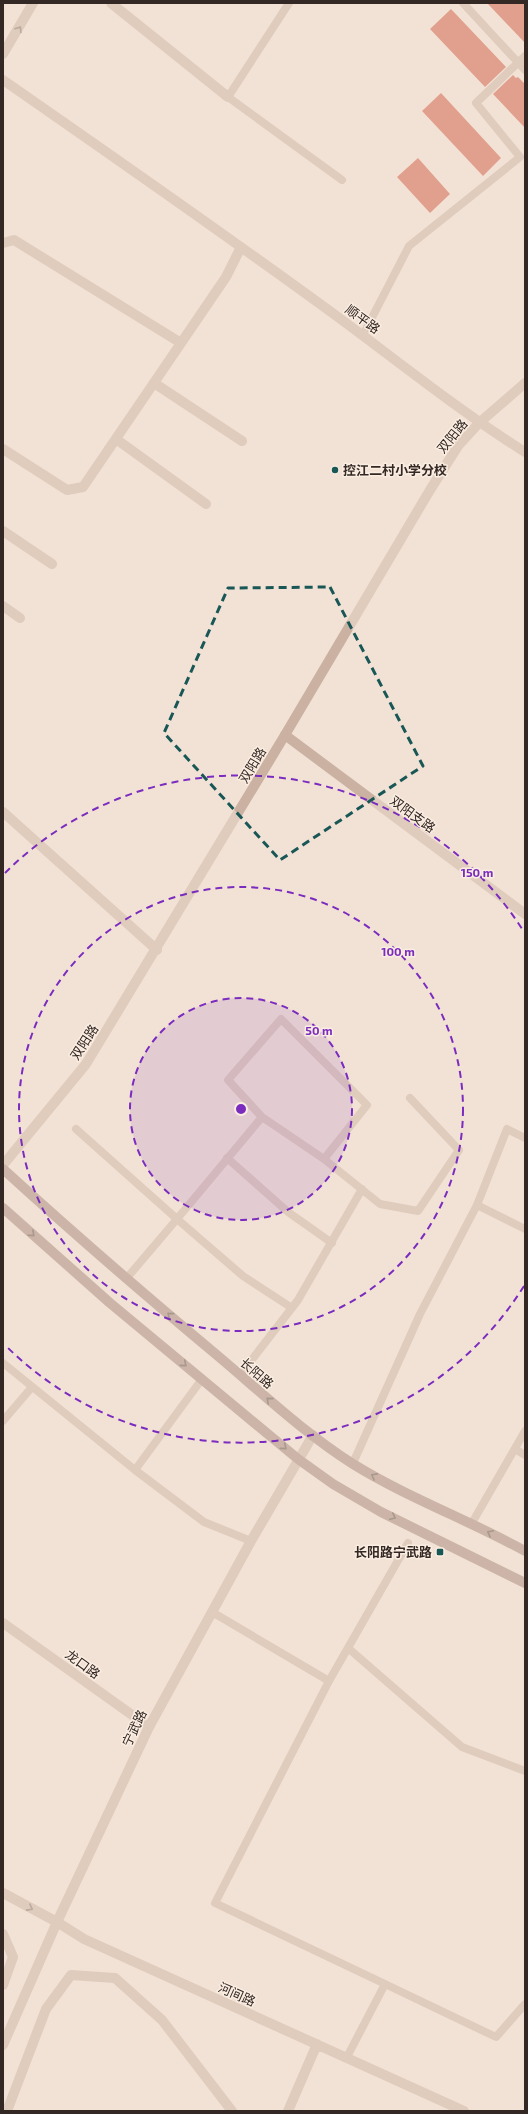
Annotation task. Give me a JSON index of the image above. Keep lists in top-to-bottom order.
{
  "streets": {
    "main road": ["长阳路"],
    "street": [
      "顺平路",
      "双阳路",
      "双阳支路",
      "龙口路",
      "宁武路",
      "河间路"
    ]
  },
  "crossings": [
    ["顺平路", "双阳路"],
    ["双阳路", "双阳支路"],
    ["长阳路", "宁武路"],
    ["龙口路", "宁武路"],
    ["宁武路", "河间路"]
  ],
  "places": {
    "other": ["控江二村小学分校"],
    "transit": ["长阳路宁武路"]
  },
  "rings": ["150 m", "100 m", "50 m"]
}
